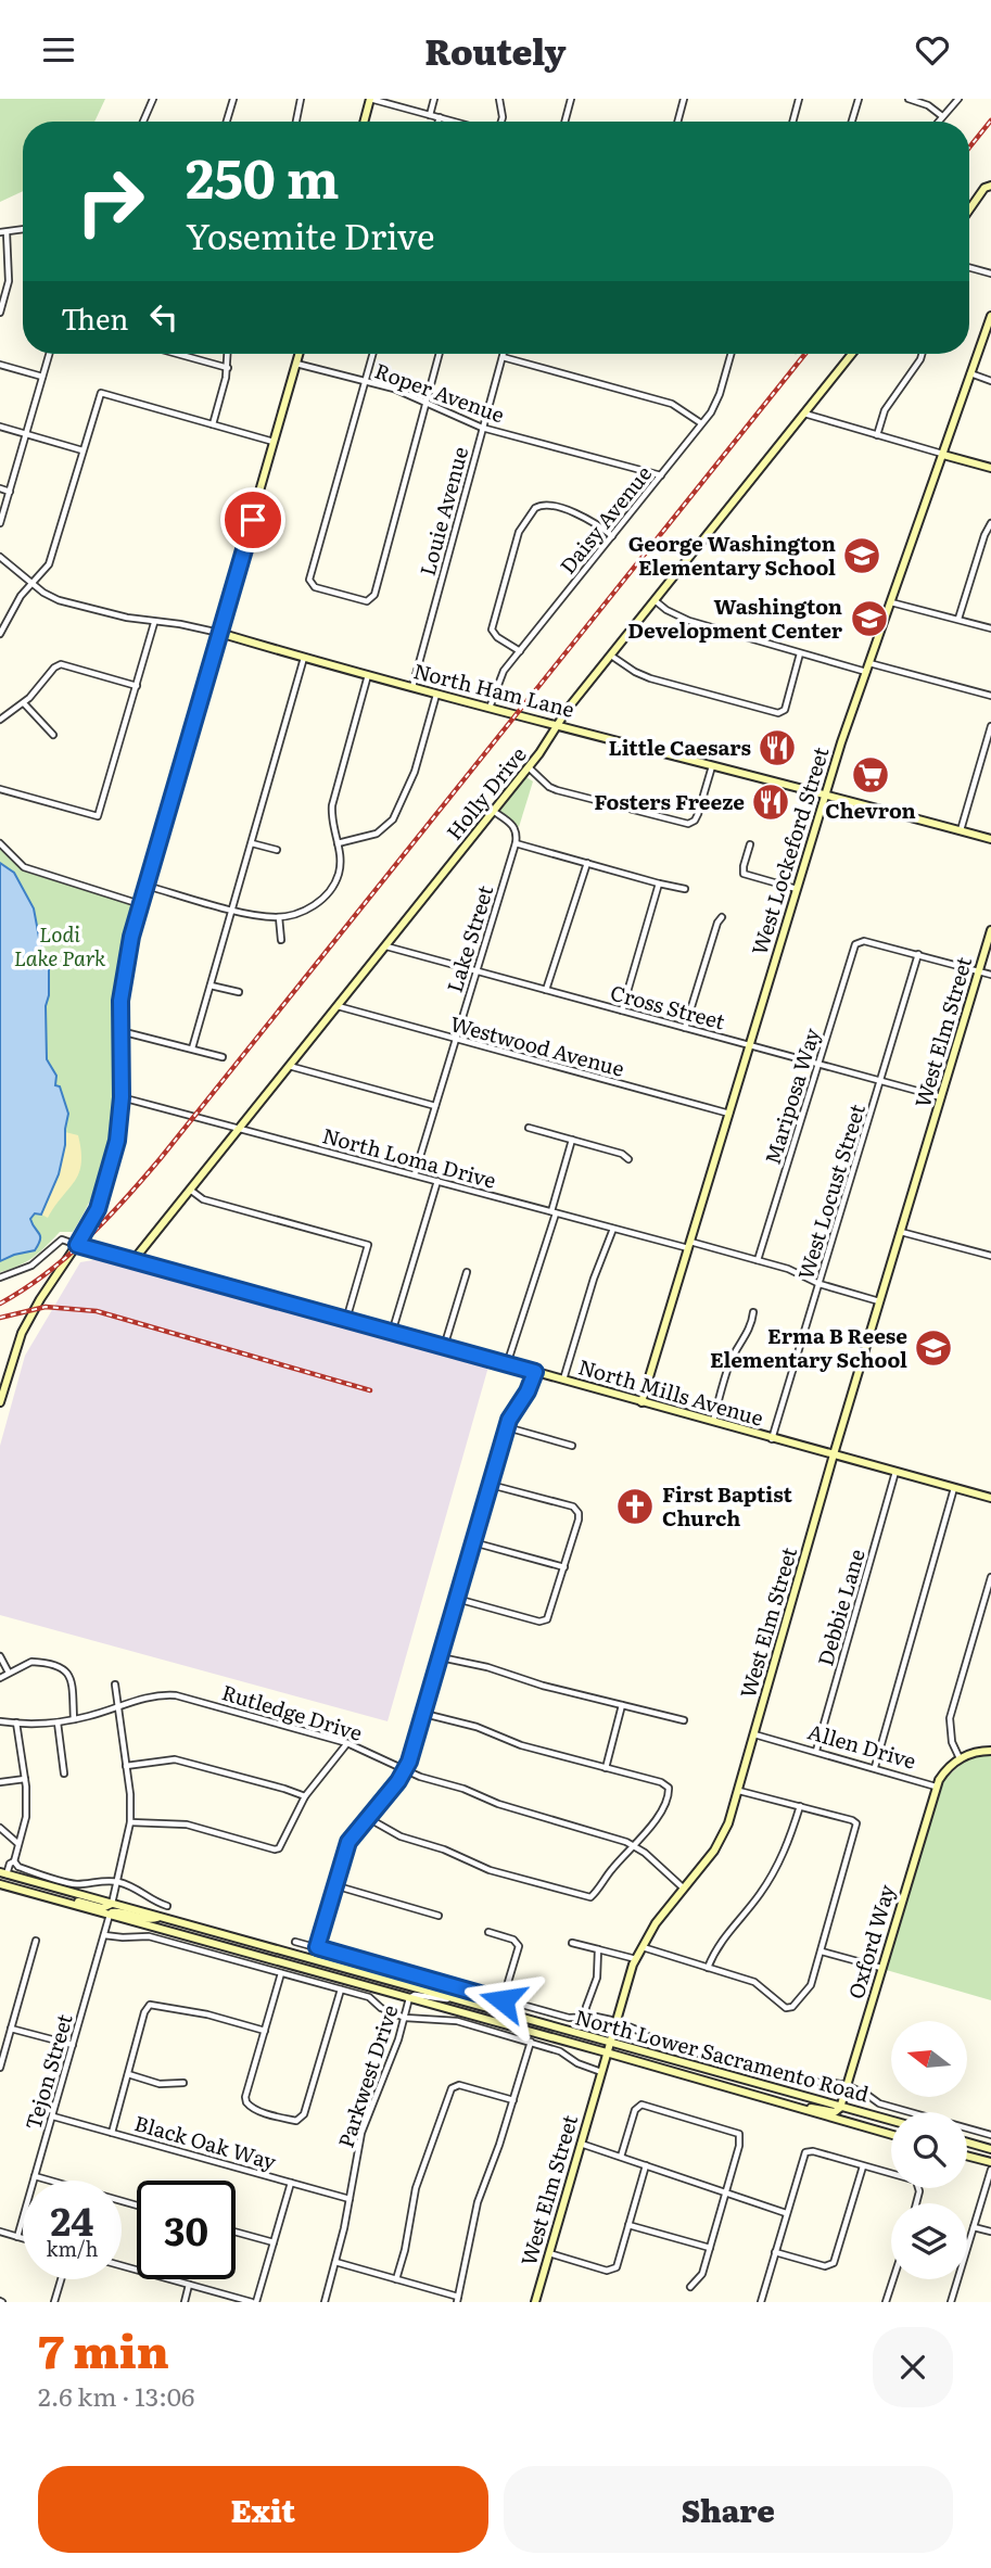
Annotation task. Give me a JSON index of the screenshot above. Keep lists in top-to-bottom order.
{
  "streets": {
    "street": [
      "Roper Avenue",
      "Louie Avenue",
      "Daisy Avenue",
      "North Ham Lane",
      "Holly Drive",
      "West Lockeford Street",
      "Lake Street",
      "Cross Street",
      "West Elm Street",
      "Westwood Avenue",
      "Mariposa Way",
      "North Loma Drive",
      "West Locust Street",
      "North Mills Avenue",
      "Debbie Lane",
      "Rutledge Drive",
      "Allen Drive",
      "Oxford Way",
      "North Lower Sacramento Road",
      "Tejon Street",
      "Parkwest Drive",
      "Black Oak Way"
    ]
  },
  "crossings": [
    ["Roper Avenue", "Louie Avenue"],
    ["Roper Avenue", "Daisy Avenue"],
    ["Louie Avenue", "North Ham Lane"],
    ["Daisy Avenue", "North Ham Lane"],
    ["North Ham Lane", "Holly Drive"],
    ["North Ham Lane", "West Lockeford Street"],
    ["Holly Drive", "Cross Street"],
    ["Holly Drive", "Westwood Avenue"],
    ["Holly Drive", "North Loma Drive"],
    ["Holly Drive", "North Mills Avenue"],
    ["West Lockeford Street", "Cross Street"],
    ["West Lockeford Street", "Westwood Avenue"],
    ["West Lockeford Street", "North Loma Drive"],
    ["West Lockeford Street", "North Mills Avenue"],
    ["Lake Street", "Cross Street"],
    ["Lake Street", "Westwood Avenue"],
    ["Lake Street", "North Loma Drive"],
    ["Cross Street", "West Elm Street"],
    ["Cross Street", "Mariposa Way"],
    ["Cross Street", "West Locust Street"],
    ["West Elm Street", "North Loma Drive"],
    ["West Elm Street", "North Mills Avenue"],
    ["West Elm Street", "Rutledge Drive"],
    ["West Elm Street", "Allen Drive"],
    ["West Elm Street", "North Lower Sacramento Road"],
    ["Mariposa Way", "North Loma Drive"],
    ["Mariposa Way", "West Locust Street"],
    ["North Loma Drive", "West Locust Street"],
    ["West Locust Street", "North Mills Avenue"],
    ["North Mills Avenue", "Debbie Lane"],
    ["Debbie Lane", "Allen Drive"],
    ["Allen Drive", "Oxford Way"],
    ["Oxford Way", "North Lower Sacramento Road"],
    ["North Lower Sacramento Road", "Tejon Street"],
    ["North Lower Sacramento Road", "Parkwest Drive"],
    ["Tejon Street", "Black Oak Way"],
    ["Parkwest Drive", "Black Oak Way"]
  ],
  "parks": ["Lodi Lake Park"],
  "places": {
    "school or university": ["George Washington Elementary School", "Washington Development Center", "Erma B Reese Elementary School"],
    "restaurant": ["Little Caesars", "Fosters Freeze"],
    "supermarket": ["Chevron"],
    "church": ["First Baptist Church"]
  },
  "north": "left",
  "page": {
    "header": "Routely",
    "turn": ["250 m", "Yosemite Drive"],
    "then": "Then",
    "speed": "24 km/h",
    "limit": "30",
    "heading": ["7 min", "2.6 km · 13:06"],
    "buttons": ["Exit", "Share"]
  }
}
